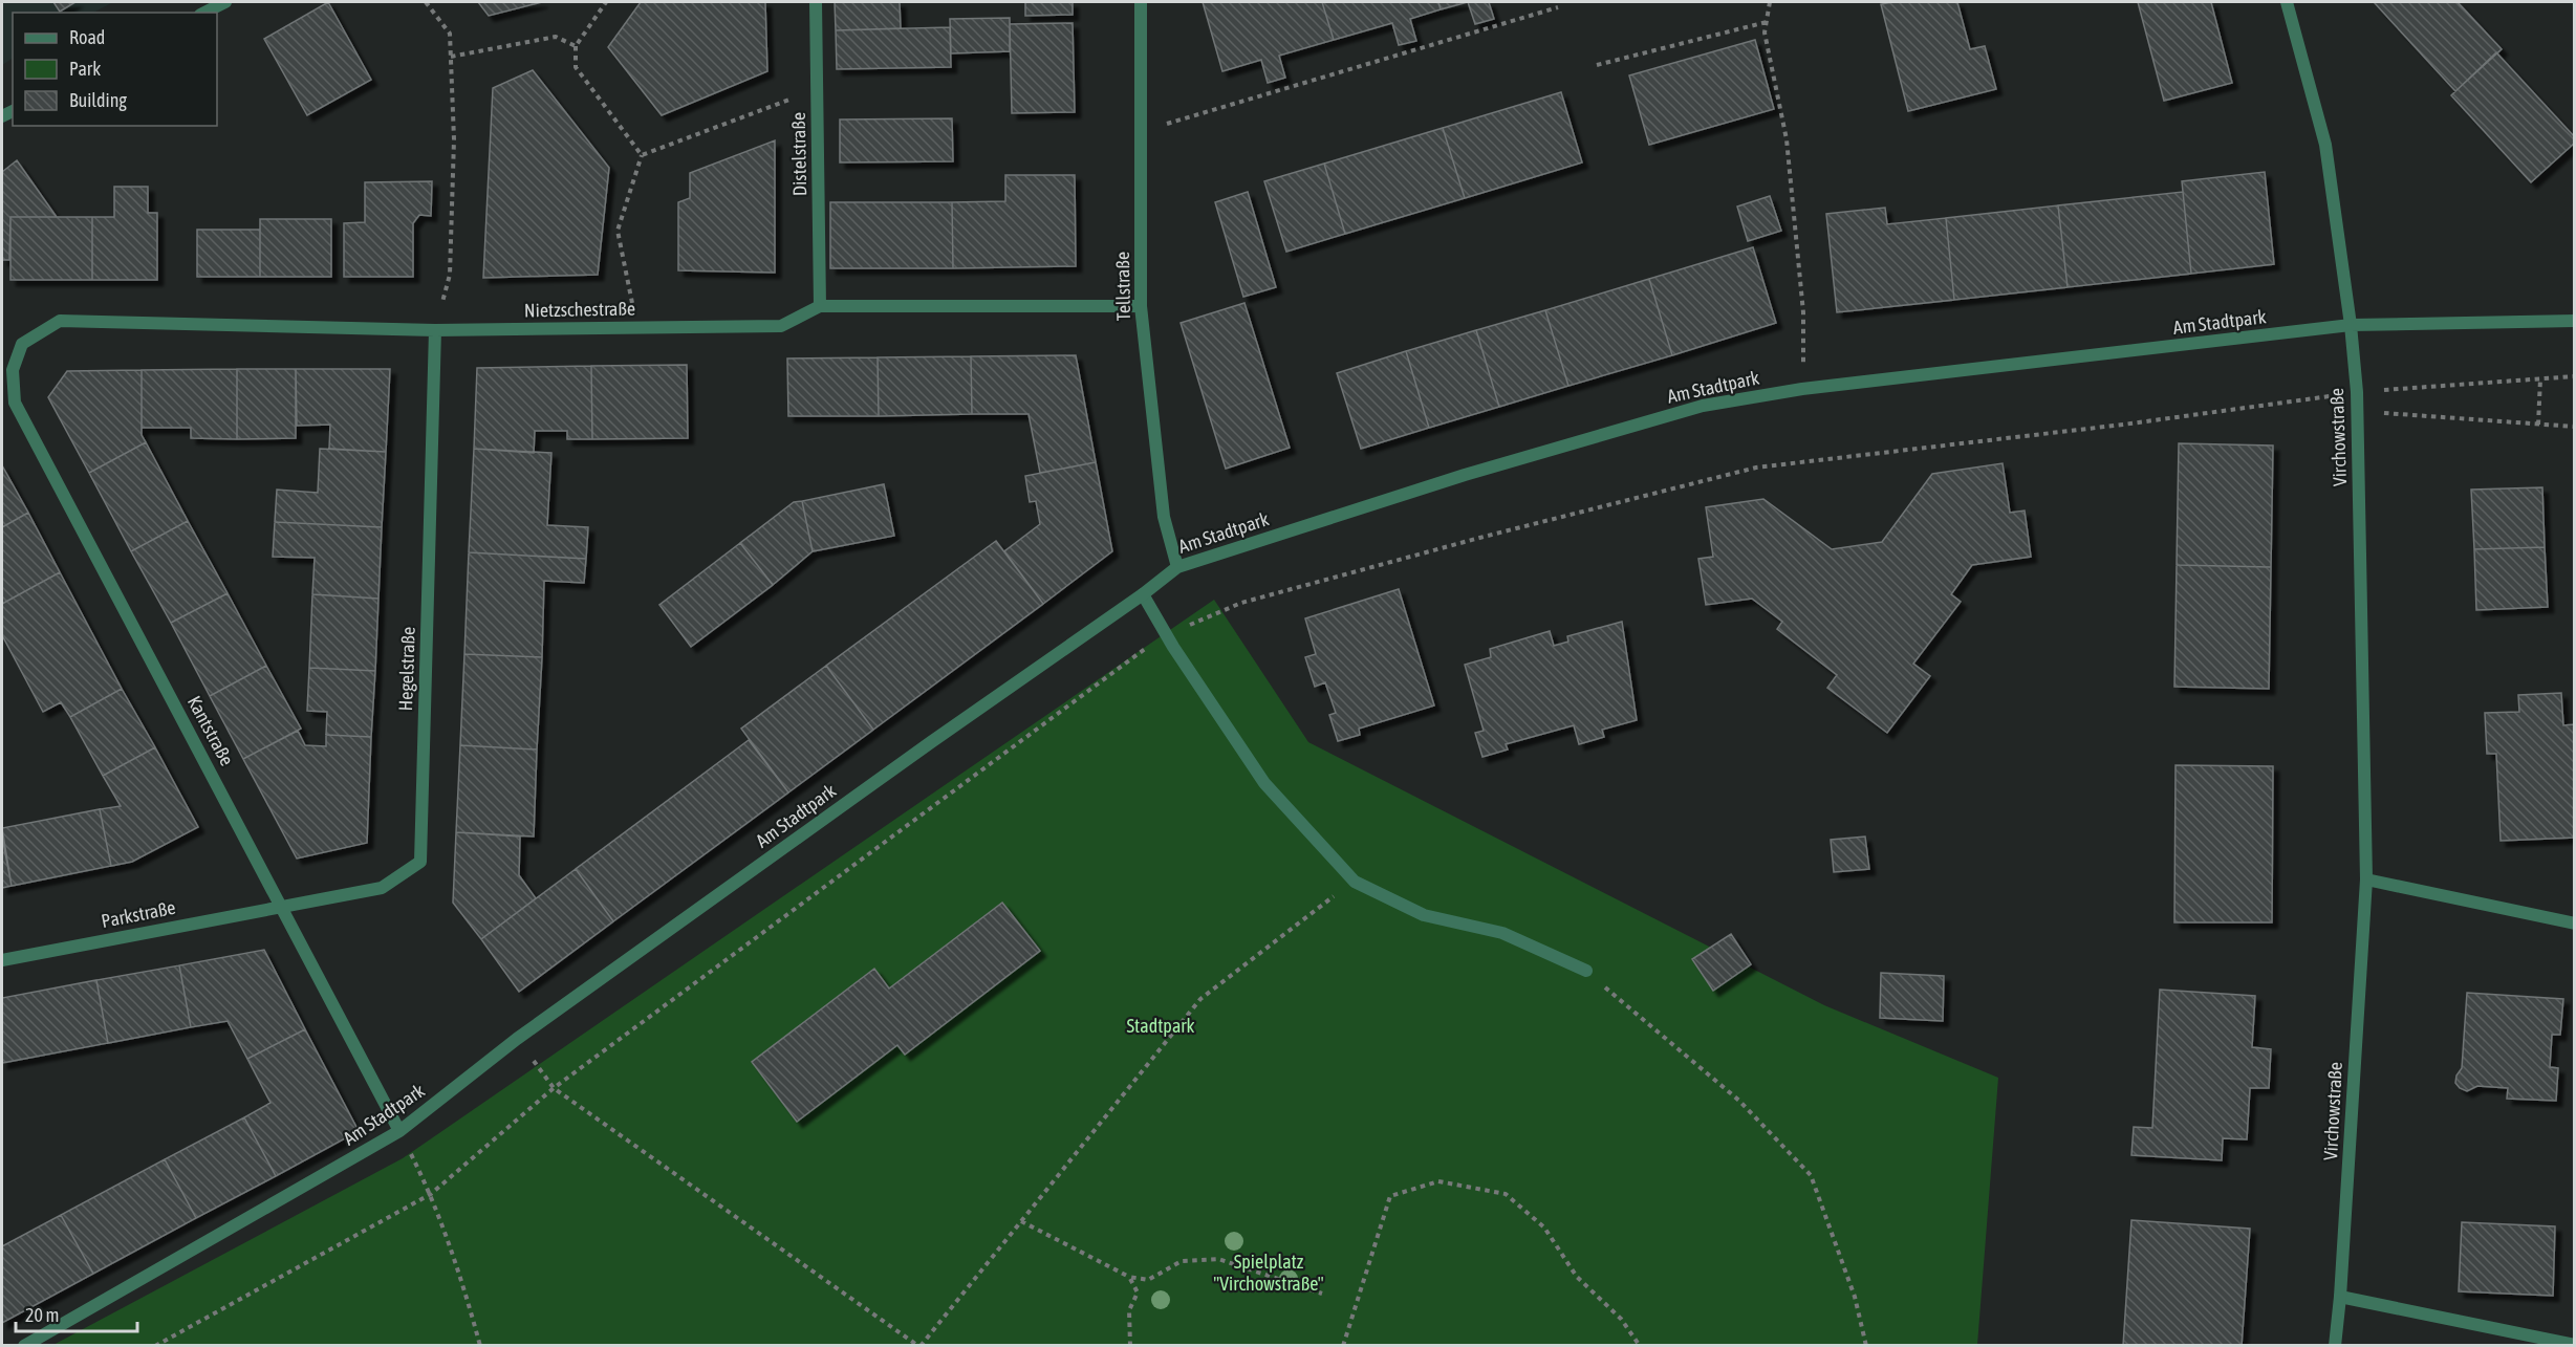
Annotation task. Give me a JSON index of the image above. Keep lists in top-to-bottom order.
{
  "streets": {
    "street": [
      "Distelstraße",
      "Tellstraße",
      "Nietzschestraße",
      "Am Stadtpark",
      "Virchowstraße",
      "Hegelstraße",
      "Kantstraße",
      "Parkstraße"
    ]
  },
  "crossings": [
    ["Distelstraße", "Nietzschestraße"],
    ["Tellstraße", "Nietzschestraße"],
    ["Tellstraße", "Am Stadtpark"],
    ["Nietzschestraße", "Hegelstraße"],
    ["Nietzschestraße", "Kantstraße"],
    ["Am Stadtpark", "Virchowstraße"],
    ["Am Stadtpark", "Kantstraße"],
    ["Hegelstraße", "Kantstraße"],
    ["Hegelstraße", "Parkstraße"],
    ["Kantstraße", "Parkstraße"]
  ],
  "parks": ["Stadtpark", "Spielplatz \"Virchowstraße\""],
  "legend": ["Road", "Park", "Building"],
  "scale_bar": "20 m"
}
